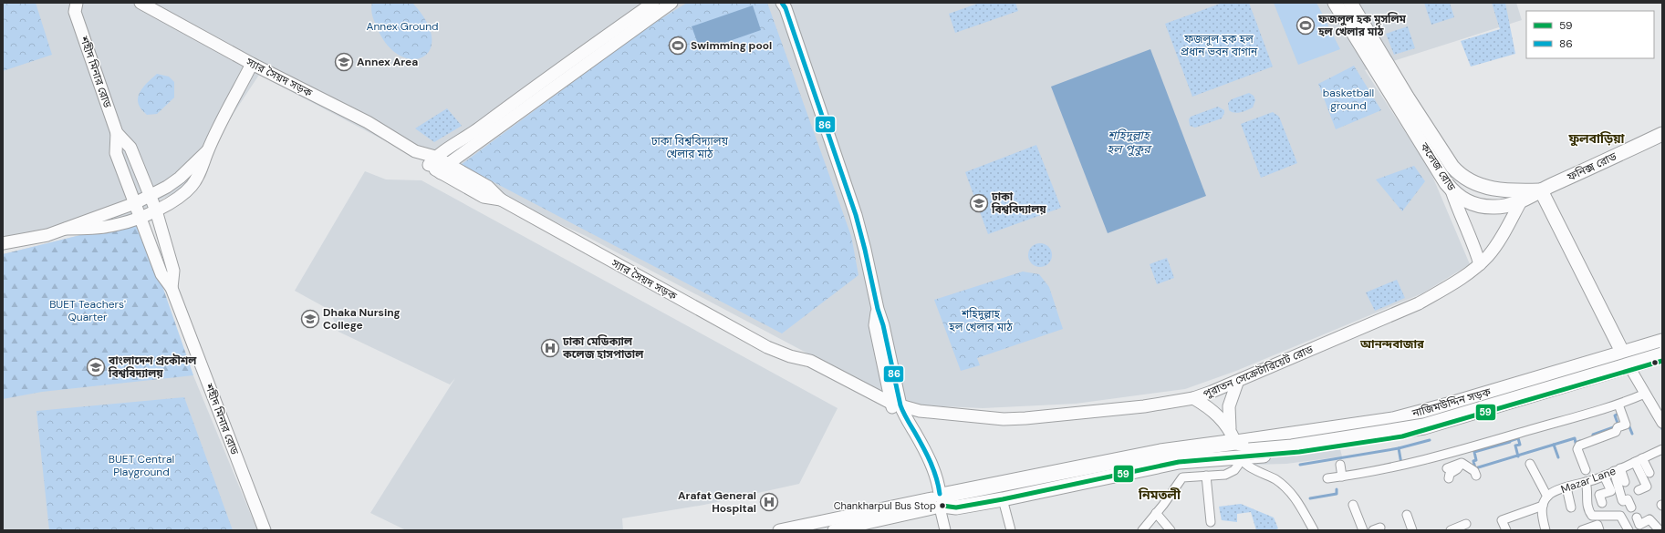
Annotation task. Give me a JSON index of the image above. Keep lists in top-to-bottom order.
{
  "streets": {
    "main road": [
      "শহীদ মিনার রোড",
      "স্যার সৈয়দ সড়ক",
      "কলেজ রোড",
      "ফনিক্স রোড",
      "পুরাতন সেক্রেটারিয়েট রোড",
      "নাজিমউদ্দিন সড়ক"
    ],
    "street": ["Mazar Lane"]
  },
  "crossings": [
    ["স্যার সৈয়দ সড়ক", "পুরাতন সেক্রেটারিয়েট রোড"],
    ["কলেজ রোড", "ফনিক্স রোড"],
    ["কলেজ রোড", "পুরাতন সেক্রেটারিয়েট রোড"]
  ],
  "districts": ["ফুলবাড়িয়া", "আনন্দবাজার", "নিমতলী"],
  "water": ["শহিদুল্লাহ হল পুকুর"],
  "parks": [
    "Annex Ground",
    "ফজলুল হক হল প্রধান ভবন বাগান",
    "basketball ground",
    "ঢাকা বিশ্ববিদ্যালয় খেলার মাঠ",
    "BUET Teachers' Quarter",
    "শহিদুল্লাহ হল খেলার মাঠ",
    "BUET Central Playground"
  ],
  "places": {
    "sports": ["ফজলুল হক মুসলিম হল খেলার মাঠ", "Swimming pool"],
    "school or university": [
      "Annex Area",
      "ঢাকা বিশ্ববিদ্যালয়",
      "Dhaka Nursing College",
      "বাংলাদেশ প্রকৌশল বিশ্ববিদ্যালয়"
    ],
    "hospital": ["ঢাকা মেডিক্যাল কলেজ হাসপাতাল", "Arafat General Hospital"],
    "other": ["Chankharpul Bus Stop"]
  },
  "lines": ["transit line 86", "transit line 59"],
  "legend": ["59", "86"]
}
